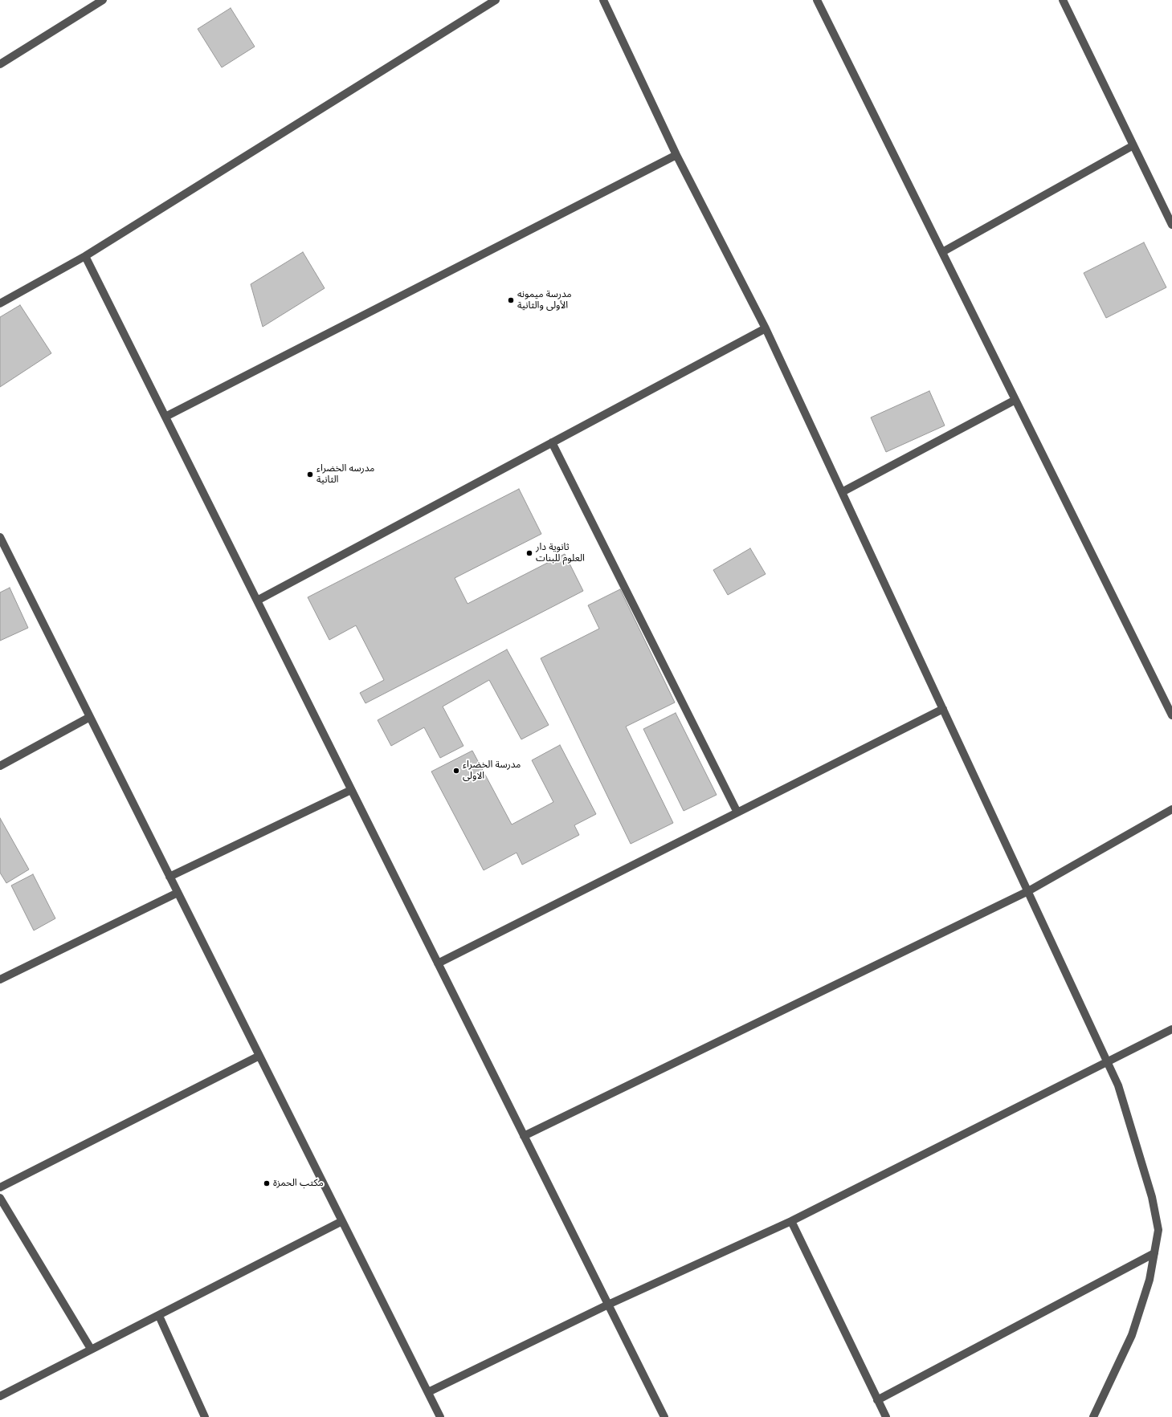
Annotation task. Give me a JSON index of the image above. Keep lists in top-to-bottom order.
{
  "places": [
    "مدرسة ميمونه الأولى والثانية",
    "مدرسه الخضراء الثانية",
    "ثانوية دار العلوم للبنات",
    "مدرسة الخضراء الاولى",
    "مكتب الحمزة"
  ]
}
